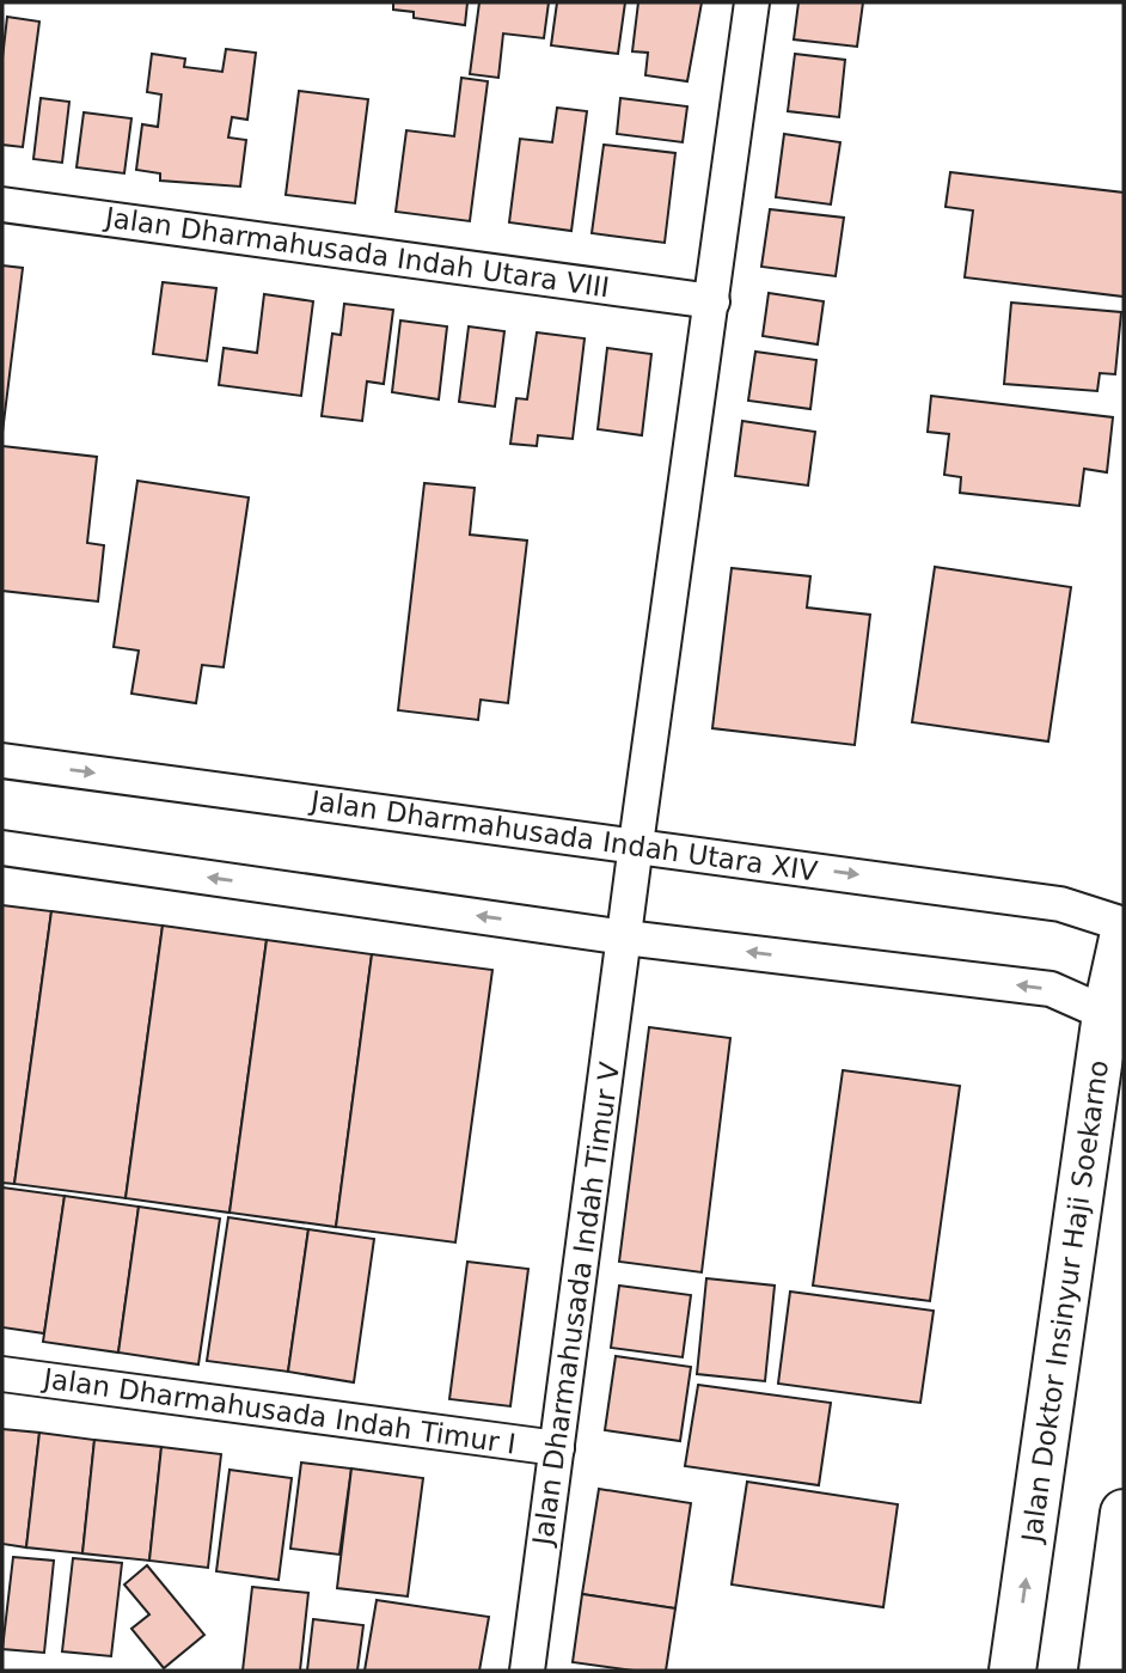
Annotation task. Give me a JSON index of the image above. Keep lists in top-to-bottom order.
{
  "streets": {
    "main road": ["Jalan Doktor Insinyur Haji Soekarno"],
    "street": [
      "Jalan Dharmahusada Indah Utara VIII",
      "Jalan Dharmahusada Indah Utara XIV",
      "Jalan Dharmahusada Indah Timur V",
      "Jalan Dharmahusada Indah Timur I"
    ]
  },
  "crossings": [
    ["Jalan Dharmahusada Indah Utara VIII", "Jalan Dharmahusada Indah Timur V"],
    ["Jalan Dharmahusada Indah Utara XIV", "Jalan Dharmahusada Indah Timur V"],
    ["Jalan Dharmahusada Indah Timur V", "Jalan Dharmahusada Indah Timur I"]
  ],
  "one_way": ["Jalan Doktor Insinyur Haji Soekarno"]
}
